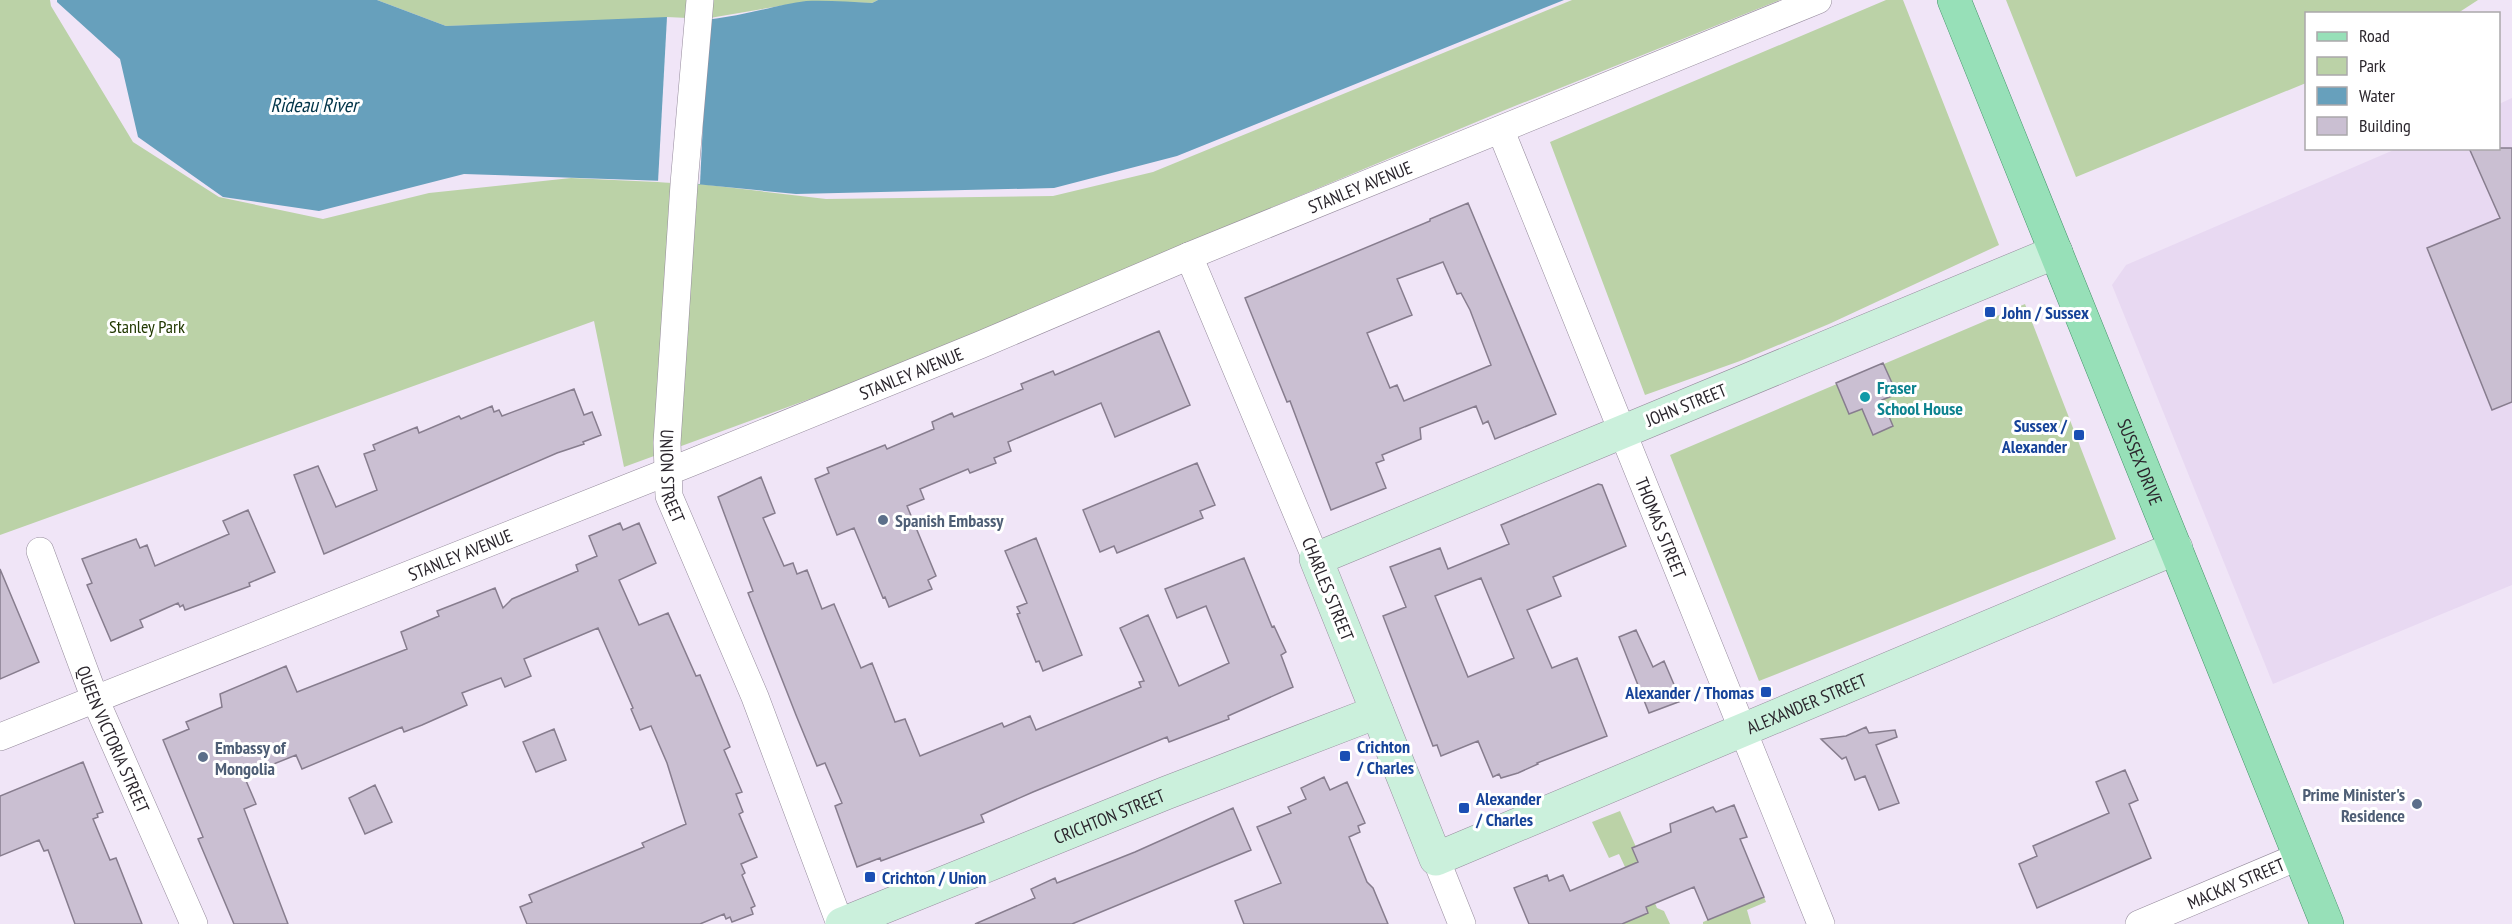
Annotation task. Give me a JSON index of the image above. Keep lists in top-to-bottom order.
{
  "streets": {
    "main road": ["SUSSEX DRIVE"],
    "street": [
      "STANLEY AVENUE",
      "JOHN STREET",
      "UNION STREET",
      "THOMAS STREET",
      "CHARLES STREET",
      "ALEXANDER STREET",
      "QUEEN VICTORIA STREET",
      "CRICHTON STREET",
      "MACKAY STREET"
    ]
  },
  "crossings": [
    ["STANLEY AVENUE", "UNION STREET"],
    ["STANLEY AVENUE", "THOMAS STREET"],
    ["STANLEY AVENUE", "CHARLES STREET"],
    ["STANLEY AVENUE", "QUEEN VICTORIA STREET"],
    ["JOHN STREET", "SUSSEX DRIVE"],
    ["JOHN STREET", "THOMAS STREET"],
    ["JOHN STREET", "CHARLES STREET"],
    ["SUSSEX DRIVE", "ALEXANDER STREET"],
    ["SUSSEX DRIVE", "MACKAY STREET"],
    ["UNION STREET", "CRICHTON STREET"],
    ["THOMAS STREET", "ALEXANDER STREET"],
    ["CHARLES STREET", "ALEXANDER STREET"],
    ["CHARLES STREET", "CRICHTON STREET"]
  ],
  "water": ["Rideau River"],
  "parks": ["Stanley Park"],
  "places": {
    "transit": [
      "John / Sussex",
      "Sussex / Alexander",
      "Alexander / Thomas",
      "Crichton / Charles",
      "Alexander / Charles",
      "Crichton / Union"
    ],
    "other": [
      "Fraser School House",
      "Spanish Embassy",
      "Embassy of Mongolia",
      "Prime Minister's Residence"
    ]
  },
  "legend": [
    "Road",
    "Park",
    "Water",
    "Building"
  ]
}
